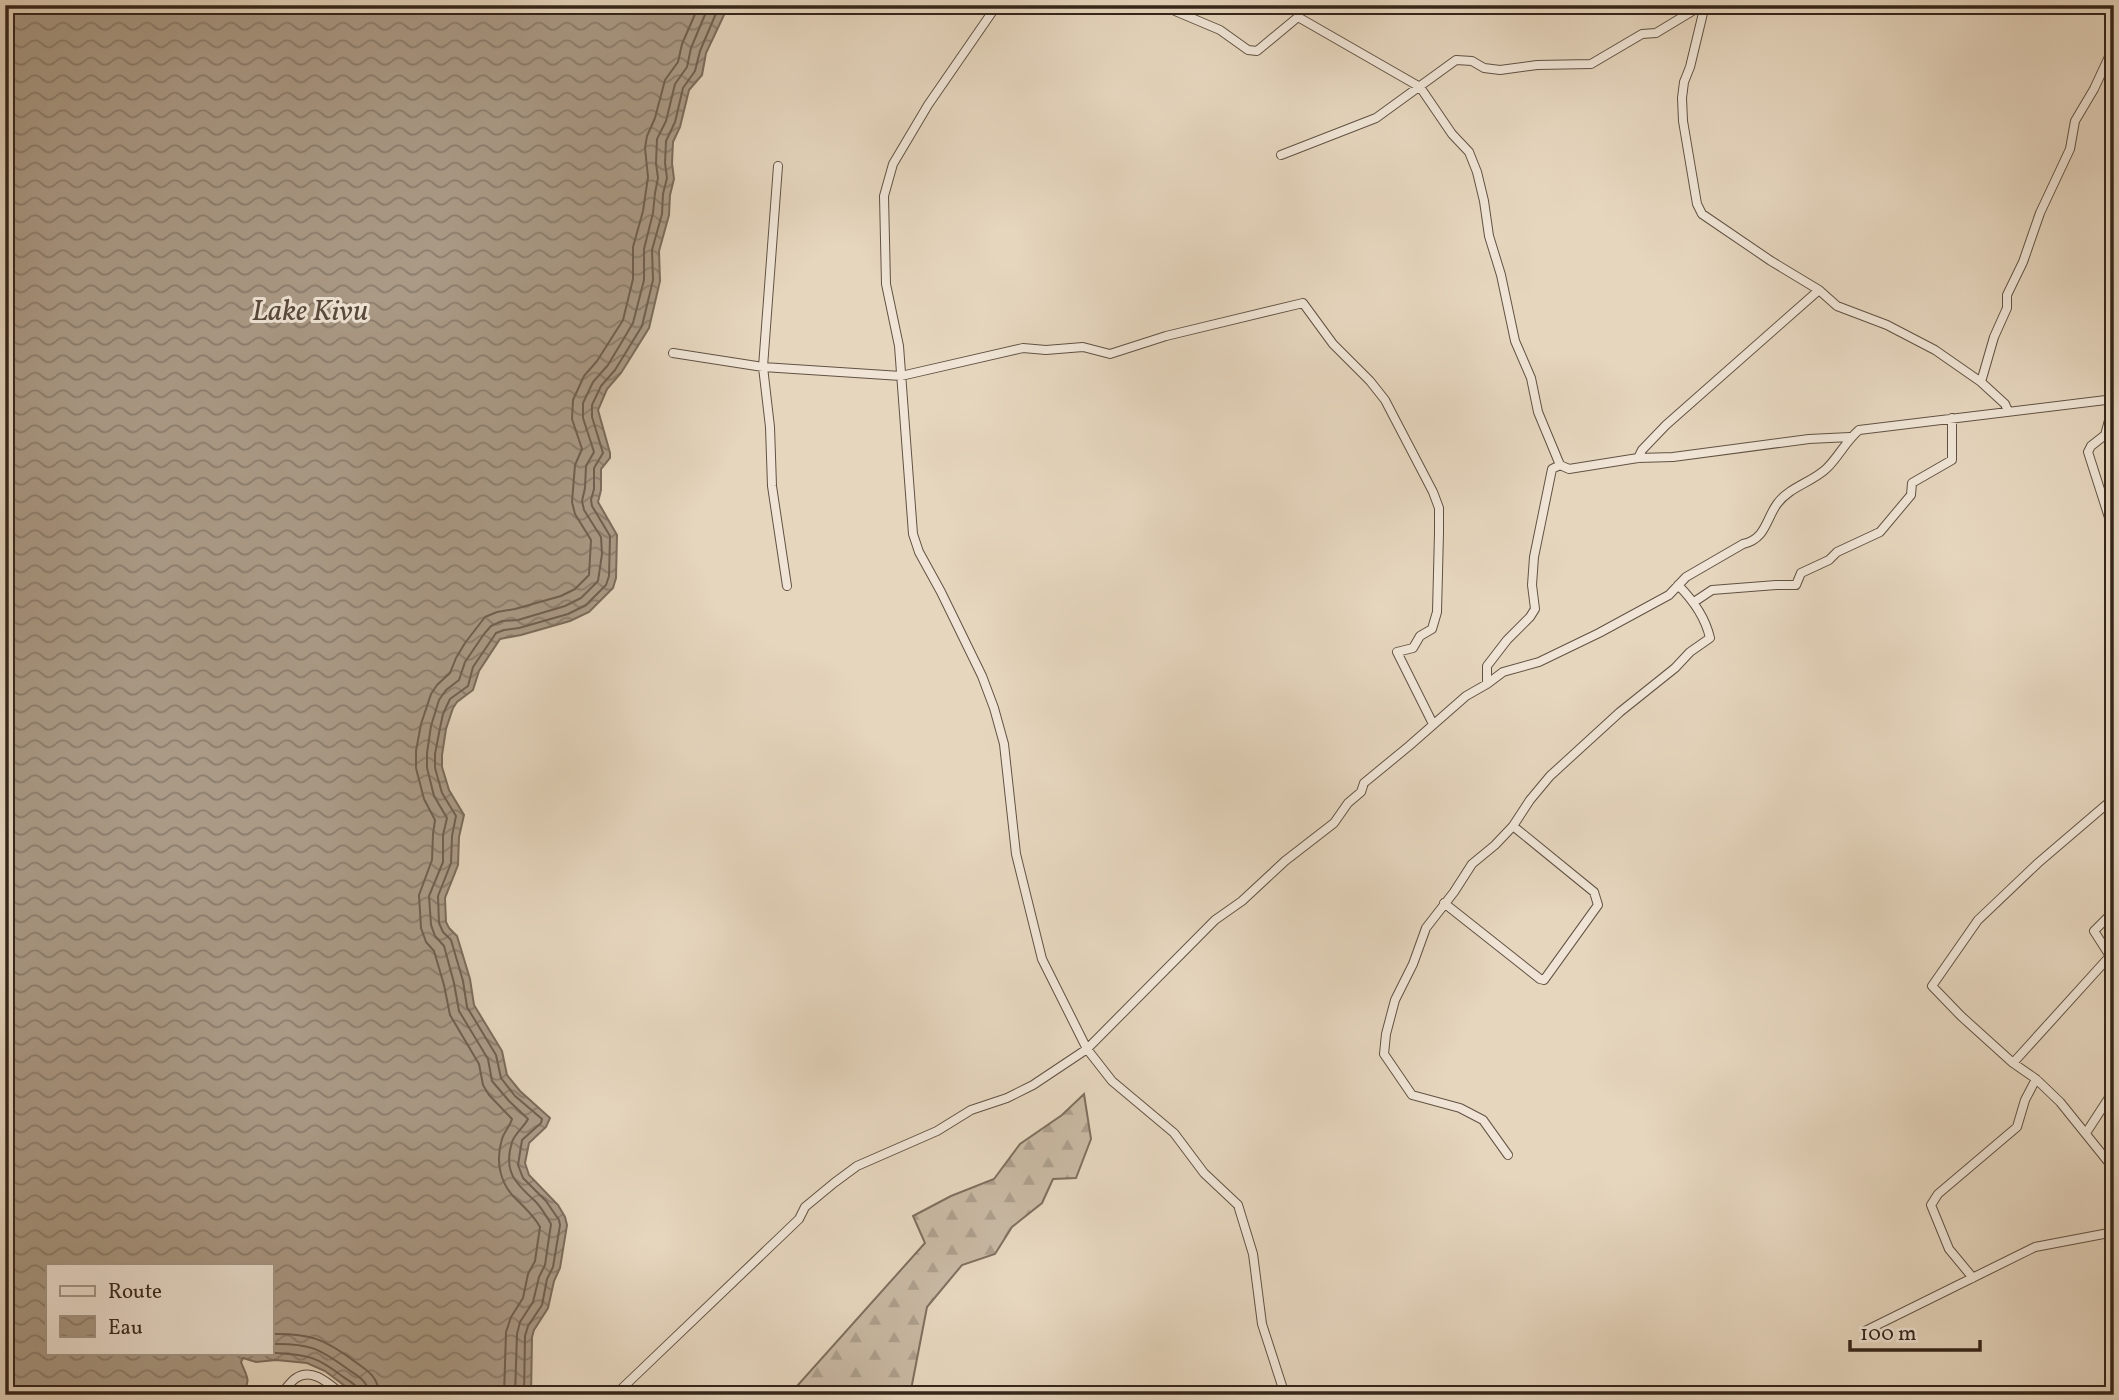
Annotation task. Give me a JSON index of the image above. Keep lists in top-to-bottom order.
{
  "water": ["Lake Kivu"],
  "legend": ["Route", "Eau"],
  "scale_bar": "100 m"
}
